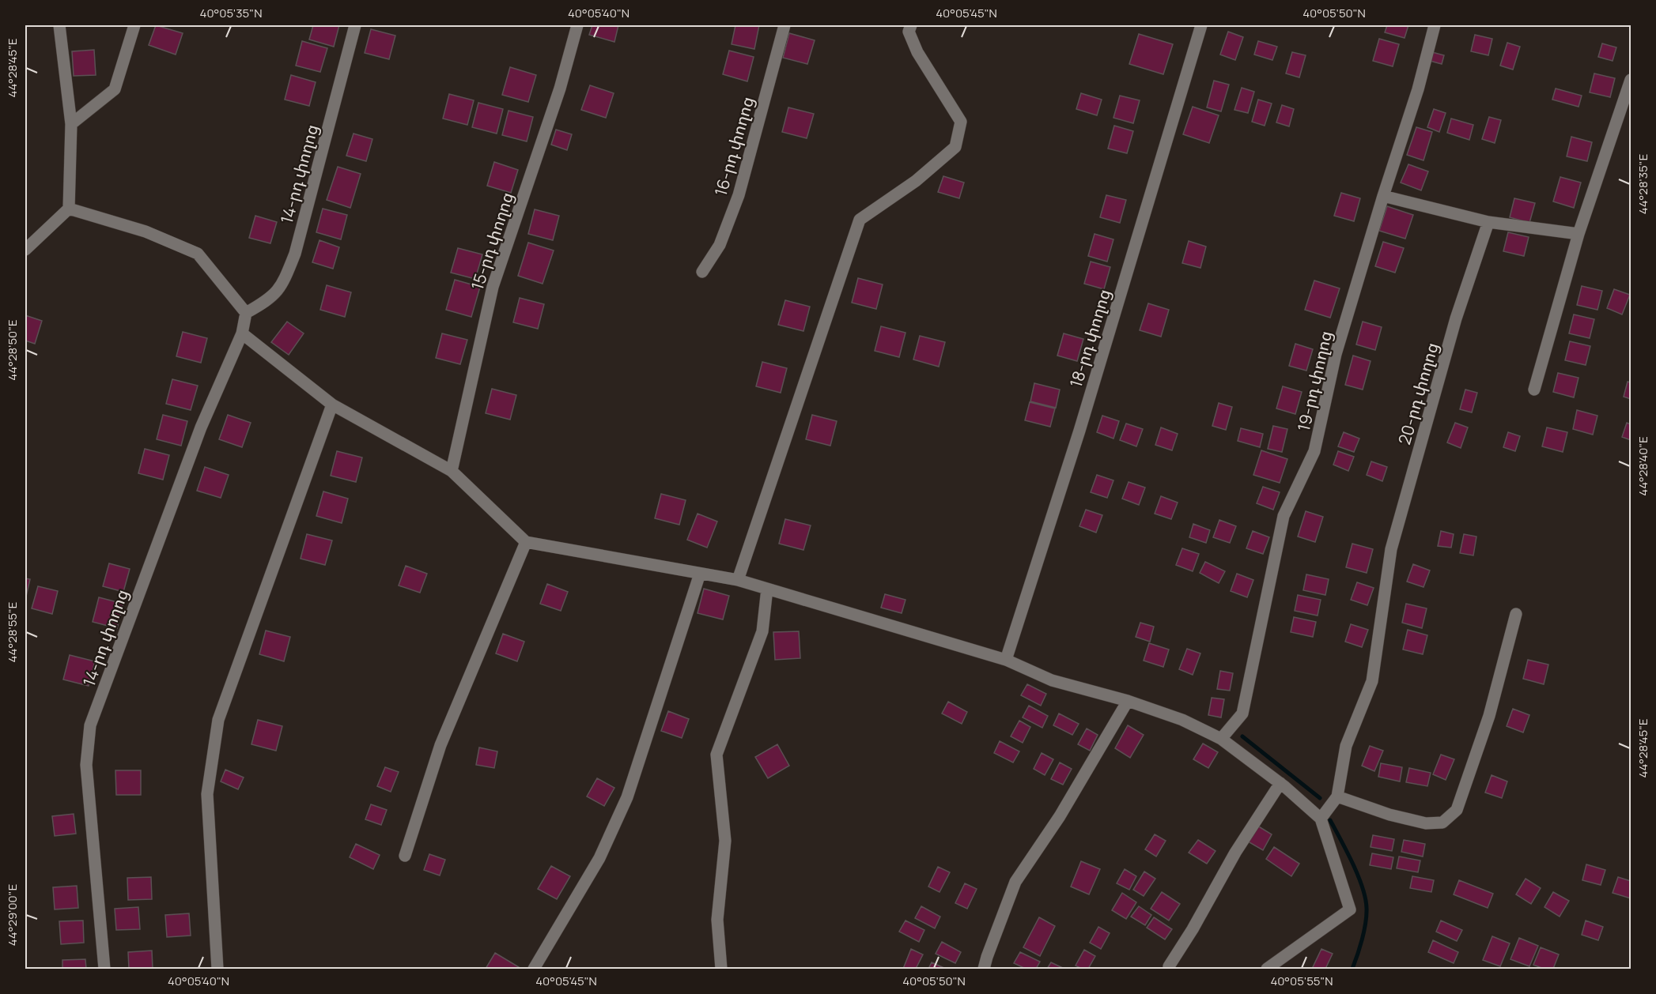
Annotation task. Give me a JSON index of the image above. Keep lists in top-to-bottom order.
{
  "streets": {
    "street": [
      "16-րդ փողոց",
      "14-րդ փողոց",
      "15-րդ փողոց",
      "18-րդ փողոց",
      "19-րդ փողոց",
      "20-րդ փողոց"
    ]
  },
  "coordinates": [
    "40°05'35\"N",
    "40°05'40\"N",
    "40°05'45\"N",
    "40°05'50\"N",
    "44°28'45\"E",
    "44°28'35\"E",
    "44°28'50\"E",
    "44°28'40\"E",
    "44°28'55\"E",
    "44°29'00\"E",
    "40°05'55\"N"
  ]
}
